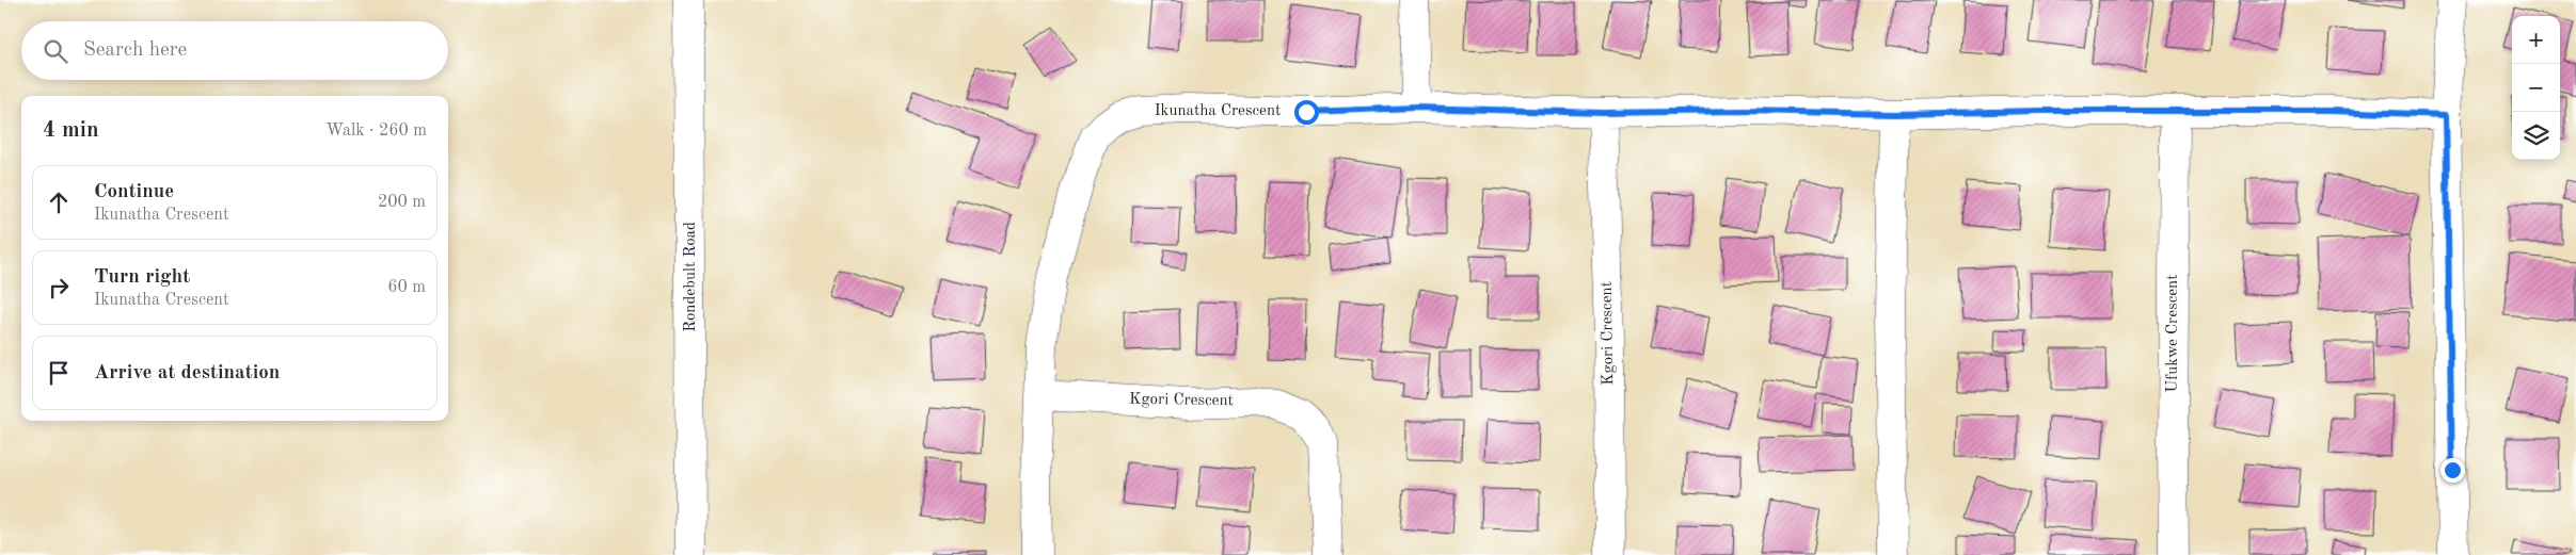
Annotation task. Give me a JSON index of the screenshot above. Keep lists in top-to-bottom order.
{
  "streets": {
    "street": [
      "Ikunatha Crescent",
      "Rondebult Road",
      "Kgori Crescent",
      "Ufukwe Crescent"
    ]
  },
  "crossings": [
    ["Ikunatha Crescent", "Kgori Crescent"],
    ["Ikunatha Crescent", "Ufukwe Crescent"]
  ],
  "page": {
    "map_buttons": ["+", "−"],
    "search": "Search here",
    "heading": ["4 min", "Walk · 260 m"],
    "list": [
      ["Continue", "Ikunatha Crescent", "200 m"],
      ["Turn right", "Ikunatha Crescent", "60 m"],
      "Arrive at destination"
    ]
  }
}
